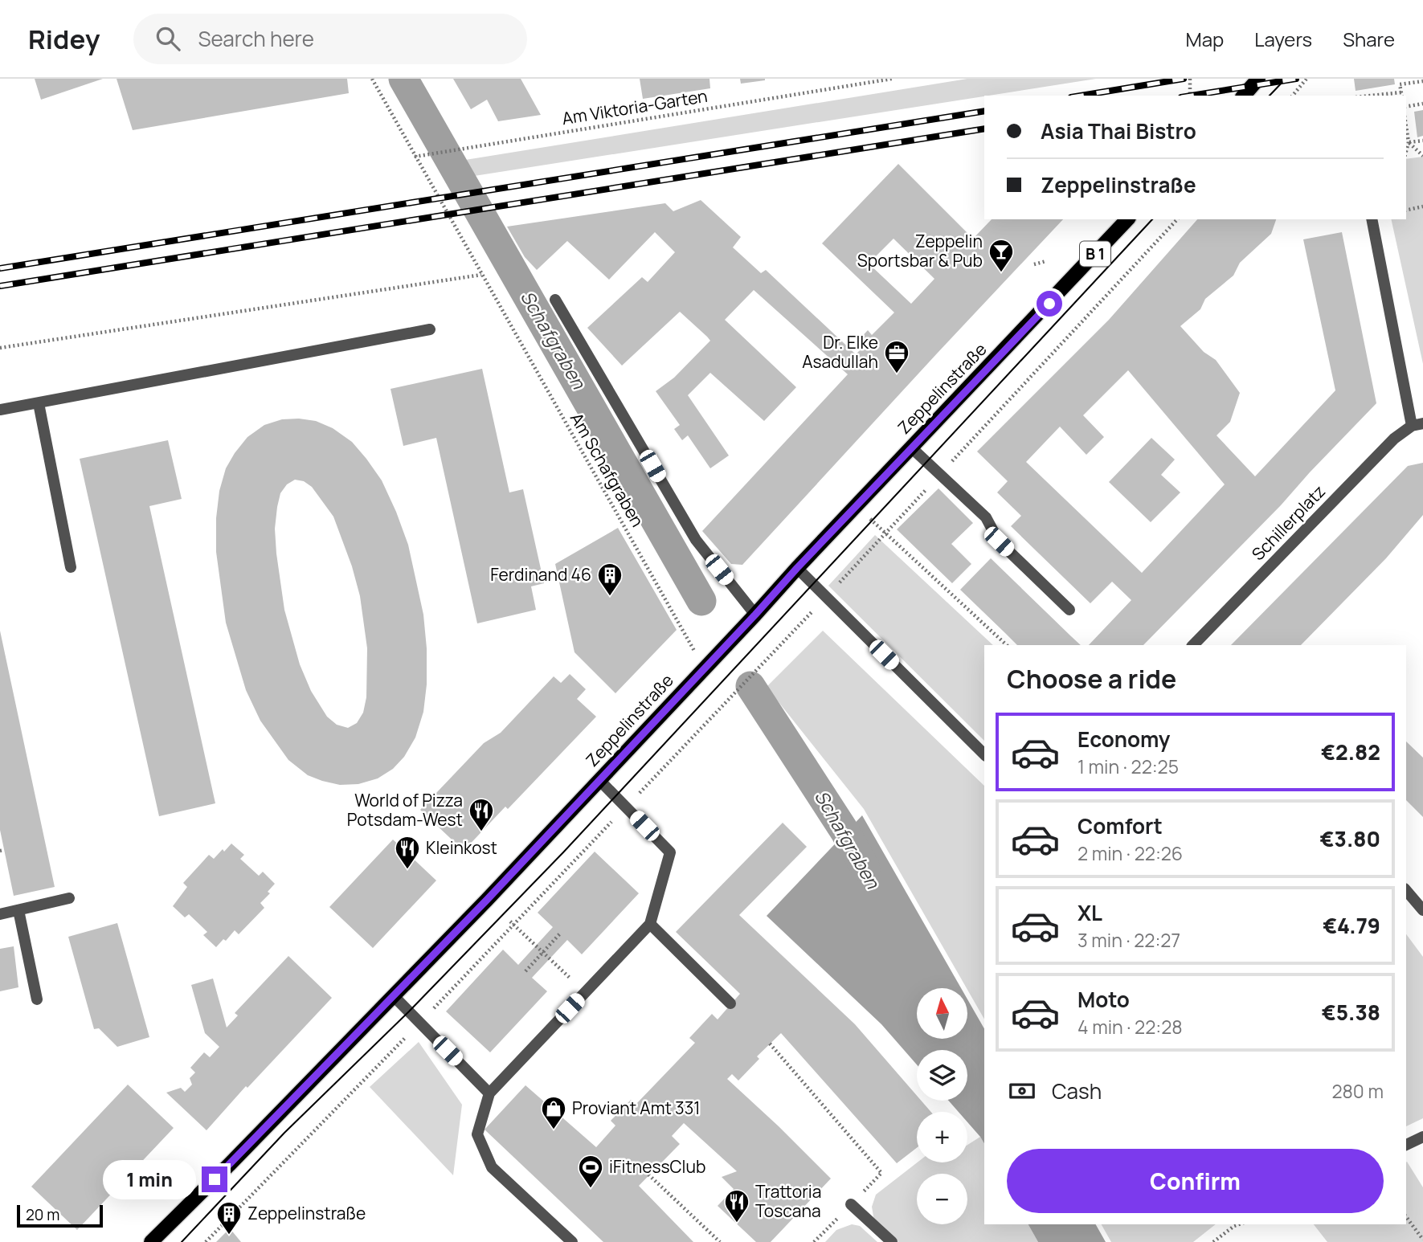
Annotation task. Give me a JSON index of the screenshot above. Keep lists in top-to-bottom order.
{
  "streets": {
    "main road": ["B 1", "Zeppelinstraße"],
    "street": ["Schillerplatz"],
    "path": ["Am Viktoria-Garten", "Am Schafgraben"]
  },
  "crossings": [
    ["Am Viktoria-Garten", "Am Schafgraben"],
    ["Zeppelinstraße", "Am Schafgraben"]
  ],
  "water": ["Schafgraben"],
  "places": {
    "bar": ["Zeppelin Sportsbar & Pub"],
    "office": ["Dr. Elke Asadullah"],
    "building": ["Ferdinand 46", "Zeppelinstraße"],
    "restaurant": ["World of Pizza Potsdam-West", "Kleinkost", "Trattoria Toscana"],
    "shop": ["Proviant Amt 331"],
    "sports": ["iFitnessClub"]
  },
  "scale_bar": "20 m",
  "north": "top",
  "page": {
    "header": "Ridey",
    "search": "Search here",
    "nav": ["Map", "Layers", "Share"],
    "banner": ["Asia Thai Bistro", "Zeppelinstraße"],
    "heading": "Choose a ride",
    "list": [
      {
        "name": "Economy",
        "note": "1 min · 22:25",
        "value": "€2.82"
      },
      {
        "name": "Comfort",
        "note": "2 min · 22:26",
        "value": "€3.80"
      },
      {
        "name": "XL",
        "note": "3 min · 22:27",
        "value": "€4.79"
      },
      {
        "name": "Moto",
        "note": "4 min · 22:28",
        "value": "€5.38"
      }
    ],
    "map_buttons": ["+", "−"],
    "pay": ["Cash", "280 m"],
    "buttons": "Confirm",
    "bubble": "1 min",
    "scale": "20 m"
  }
}
